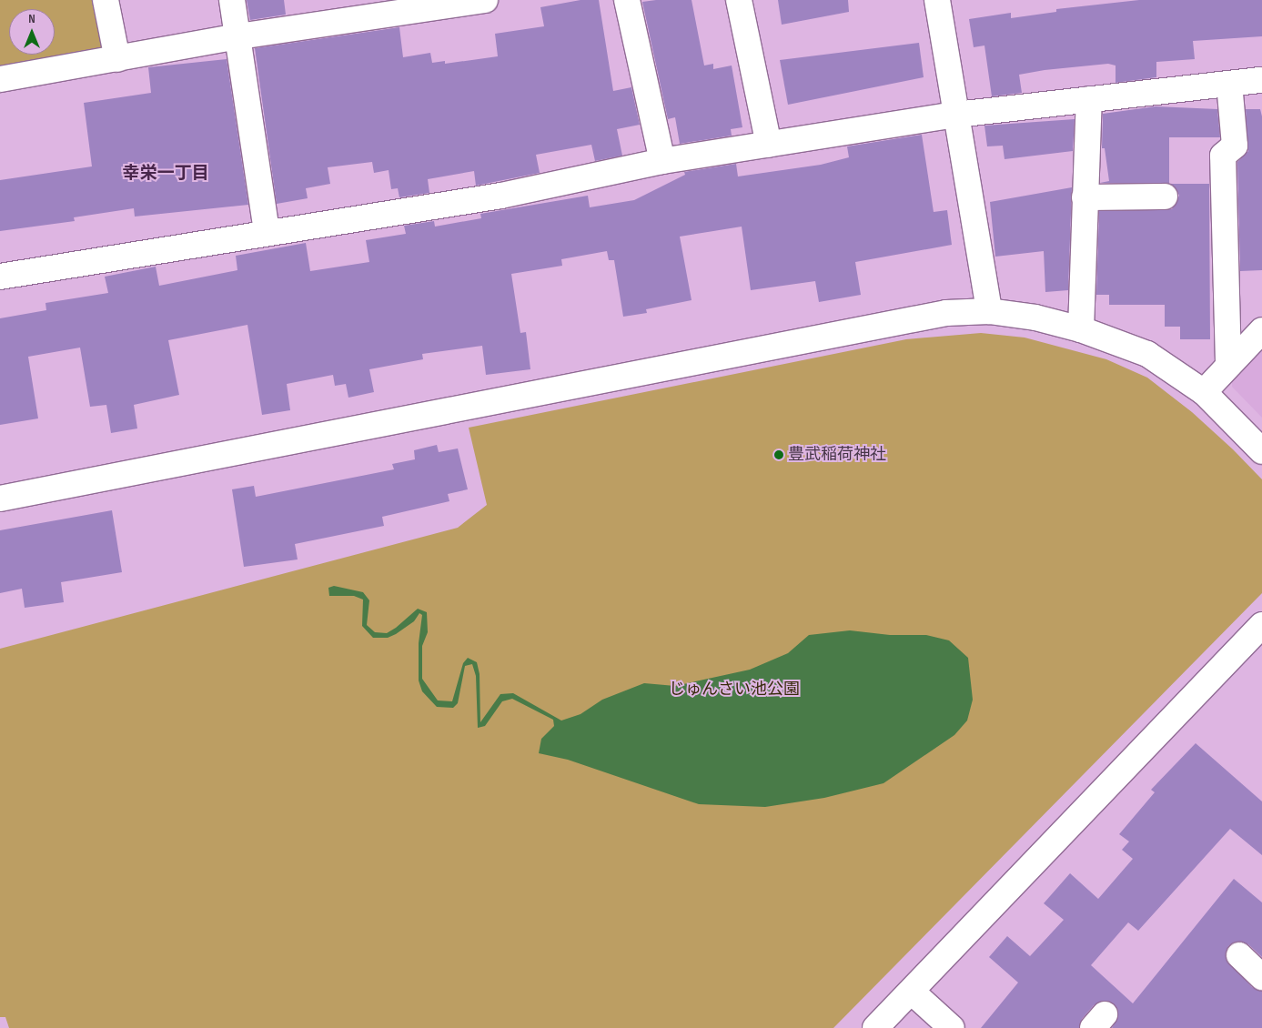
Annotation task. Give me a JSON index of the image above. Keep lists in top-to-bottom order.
{
  "districts": ["幸栄一丁目"],
  "parks": ["じゅんさい池公園"],
  "places": ["豊武稲荷神社"],
  "north": "top"
}
